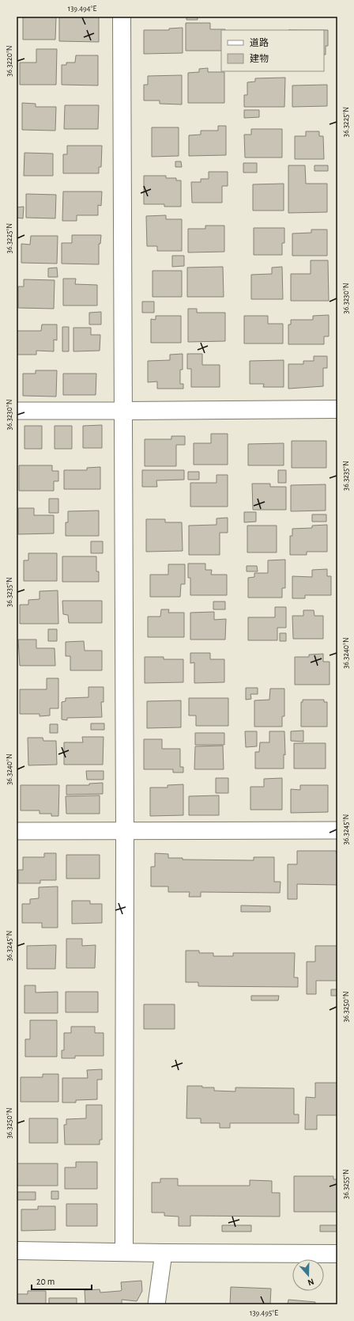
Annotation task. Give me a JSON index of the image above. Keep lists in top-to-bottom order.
{
  "legend": ["道路", "建物"],
  "scale_bar": "20 m",
  "north": "bottom",
  "coordinates": [
    "139.494°E",
    "36.3220°N",
    "36.3225°N",
    "36.3230°N",
    "36.3235°N",
    "36.3240°N",
    "36.3245°N",
    "36.3250°N",
    "36.3255°N",
    "139.495°E"
  ]
}
